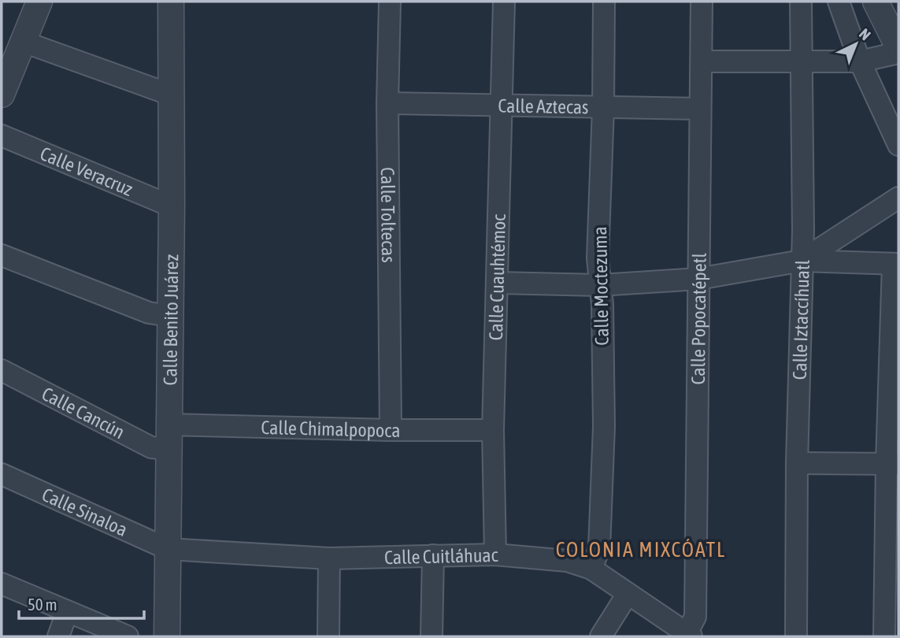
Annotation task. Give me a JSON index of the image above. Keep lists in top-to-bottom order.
{
  "streets": {
    "street": [
      "Calle Aztecas",
      "Calle Veracruz",
      "Calle Toltecas",
      "Calle Cuauhtémoc",
      "Calle Moctezuma",
      "Calle Popocatépetl",
      "Calle Benito Juárez",
      "Calle Iztaccíhuatl",
      "Calle Cancún",
      "Calle Chimalpopoca",
      "Calle Sinaloa",
      "Calle Cuitláhuac"
    ]
  },
  "crossings": [
    ["Calle Aztecas", "Calle Toltecas"],
    ["Calle Aztecas", "Calle Cuauhtémoc"],
    ["Calle Aztecas", "Calle Moctezuma"],
    ["Calle Aztecas", "Calle Popocatépetl"],
    ["Calle Veracruz", "Calle Benito Juárez"],
    ["Calle Toltecas", "Calle Chimalpopoca"],
    ["Calle Cuauhtémoc", "Calle Chimalpopoca"],
    ["Calle Cuauhtémoc", "Calle Cuitláhuac"],
    ["Calle Moctezuma", "Calle Cuitláhuac"],
    ["Calle Popocatépetl", "Calle Cuitláhuac"],
    ["Calle Benito Juárez", "Calle Cancún"],
    ["Calle Benito Juárez", "Calle Chimalpopoca"],
    ["Calle Benito Juárez", "Calle Sinaloa"],
    ["Calle Benito Juárez", "Calle Cuitláhuac"],
    ["Calle Sinaloa", "Calle Cuitláhuac"]
  ],
  "districts": ["COLONIA MIXCÓATL"],
  "scale_bar": "50 m",
  "north": "top right"
}
